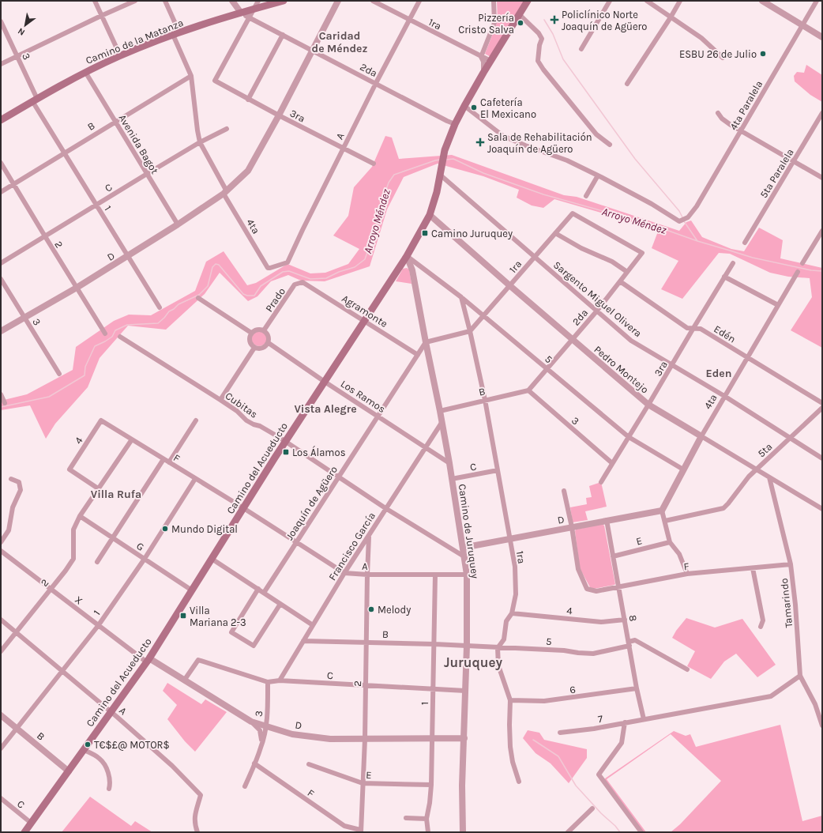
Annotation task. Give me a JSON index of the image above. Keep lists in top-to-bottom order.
{
  "streets": {
    "main road": ["Camino de la Matanza", "Camino del Acueducto"],
    "street": [
      "1ra",
      "3",
      "2da",
      "4ta Paralela",
      "3ra",
      "B",
      "A",
      "Avenida Bagot",
      "5ta Paralela",
      "C",
      "1",
      "4ta",
      "2",
      "D",
      "Sargento Miguel Olivera",
      "Prado",
      "Agramonte",
      "Edén",
      "5",
      "Pedro Montejo",
      "Los Ramos",
      "Cubitas",
      "4",
      "5ta",
      "F",
      "Joaquín de Agüero",
      "Camino de Juruquey",
      "E",
      "G",
      "Francisco García",
      "X",
      "Tamarindo",
      "8",
      "6",
      "7"
    ]
  },
  "crossings": [
    ["1ra", "2da"],
    ["1ra", "B"],
    ["1ra", "A"],
    ["1ra", "C"],
    ["1ra", "D"],
    ["1ra", "Sargento Miguel Olivera"],
    ["1ra", "5"],
    ["1ra", "Pedro Montejo"],
    ["1ra", "4"],
    ["1ra", "Camino del Acueducto"],
    ["1ra", "6"],
    ["Camino de la Matanza", "3"],
    ["Camino de la Matanza", "2da"],
    ["Camino de la Matanza", "Avenida Bagot"],
    ["Camino de la Matanza", "1"],
    ["Camino de la Matanza", "4ta"],
    ["3", "2da"],
    ["3", "3ra"],
    ["3", "B"],
    ["3", "C"],
    ["3", "1"],
    ["3", "D"],
    ["3", "F"],
    ["2da", "3ra"],
    ["2da", "B"],
    ["2da", "A"],
    ["2da", "Sargento Miguel Olivera"],
    ["2da", "Edén"],
    ["2da", "5"],
    ["2da", "Pedro Montejo"],
    ["2da", "Camino del Acueducto"],
    ["3ra", "A"],
    ["3ra", "Sargento Miguel Olivera"],
    ["3ra", "Edén"],
    ["3ra", "5"],
    ["3ra", "Pedro Montejo"],
    ["B", "Avenida Bagot"],
    ["B", "1"],
    ["B", "4ta"],
    ["B", "2"],
    ["B", "5"],
    ["B", "Camino del Acueducto"],
    ["B", "Camino de Juruquey"],
    ["B", "Francisco García"],
    ["A", "1"],
    ["A", "4ta"],
    ["A", "2"],
    ["A", "F"],
    ["A", "Camino del Acueducto"],
    ["A", "Joaquín de Agüero"],
    ["A", "Camino de Juruquey"],
    ["A", "Francisco García"],
    ["Avenida Bagot", "C"],
    ["Avenida Bagot", "D"],
    ["C", "1"],
    ["C", "4ta"],
    ["C", "2"],
    ["C", "D"],
    ["C", "Camino del Acueducto"],
    ["C", "Camino de Juruquey"],
    ["C", "Francisco García"],
    ["1", "D"],
    ["1", "F"],
    ["1", "E"],
    ["1", "G"],
    ["1", "X"],
    ["4ta", "D"],
    ["4ta", "Sargento Miguel Olivera"],
    ["4ta", "Edén"],
    ["4ta", "5"],
    ["4ta", "Pedro Montejo"],
    ["2", "D"],
    ["2", "F"],
    ["2", "E"],
    ["2", "G"],
    ["2", "Francisco García"],
    ["2", "X"],
    ["D", "F"],
    ["D", "Camino del Acueducto"],
    ["D", "Camino de Juruquey"],
    ["D", "X"],
    ["D", "8"],
    ["Sargento Miguel Olivera", "5ta"],
    ["Sargento Miguel Olivera", "Camino del Acueducto"],
    ["Prado", "Agramonte"],
    ["Prado", "Los Ramos"],
    ["Agramonte", "Camino del Acueducto"],
    ["Agramonte", "Joaquín de Agüero"],
    ["5", "Camino del Acueducto"],
    ["5", "Camino de Juruquey"],
    ["5", "8"],
    ["Pedro Montejo", "5ta"],
    ["Pedro Montejo", "Camino del Acueducto"],
    ["Pedro Montejo", "Tamarindo"],
    ["Los Ramos", "Camino del Acueducto"],
    ["Los Ramos", "Joaquín de Agüero"],
    ["Los Ramos", "Camino de Juruquey"],
    ["Los Ramos", "Francisco García"],
    ["Cubitas", "Camino del Acueducto"],
    ["Cubitas", "Joaquín de Agüero"],
    ["Cubitas", "Camino de Juruquey"],
    ["Cubitas", "Francisco García"],
    ["4", "F"],
    ["4", "8"],
    ["F", "Camino del Acueducto"],
    ["F", "Tamarindo"],
    ["F", "8"],
    ["Camino del Acueducto", "Camino de Juruquey"],
    ["Camino del Acueducto", "G"],
    ["Camino del Acueducto", "X"],
    ["Joaquín de Agüero", "Camino de Juruquey"],
    ["Camino de Juruquey", "Francisco García"],
    ["E", "8"],
    ["Tamarindo", "7"],
    ["8", "6"],
    ["8", "7"]
  ],
  "districts": [
    "Caridad de Méndez",
    "Eden",
    "Vista Alegre",
    "Villa Rufa",
    "Juruquey"
  ],
  "water": ["Arroyo Méndez"],
  "places": {
    "health": ["Policlínico Norte Joaquín de Agüero", "Sala de Rehabilitación Joaquín de Agüero"],
    "other": [
      "Pizzería Cristo Salva",
      "ESBU 26 de Julio",
      "Cafetería El Mexicano",
      "Mundo Digital",
      "Melody",
      "T€$£@ MOTOR$"
    ],
    "transit": ["Camino Juruquey", "Los Álamos", "Villa Mariana 2-3"]
  },
  "north": "bottom left"
}
